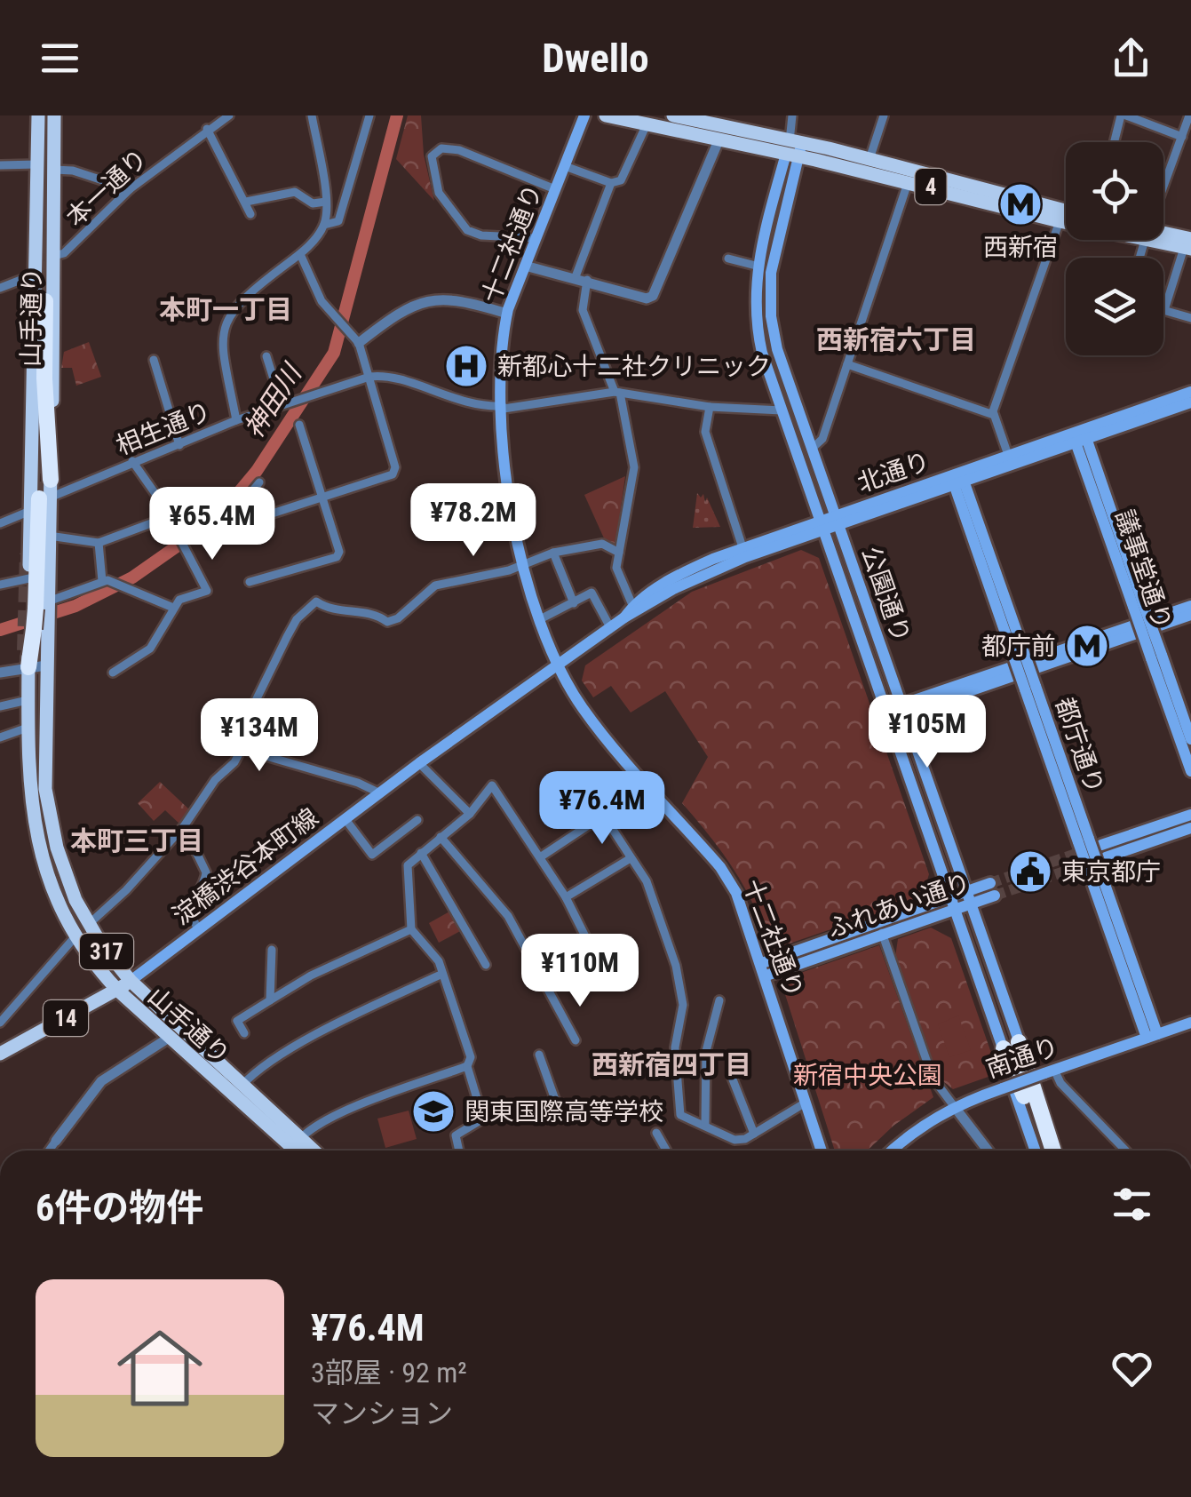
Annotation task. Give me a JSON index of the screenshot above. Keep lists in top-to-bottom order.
{
  "streets": {
    "main road": [
      "4",
      "十二社通り",
      "山手通り",
      "北通り",
      "議事堂通り",
      "公園通り",
      "都庁通り",
      "淀橋渋谷本町線",
      "ふれあい通り",
      "317",
      "14",
      "南通り"
    ],
    "street": ["本一通り", "相生通り"]
  },
  "crossings": [
    ["4", "公園通り"],
    ["本一通り", "山手通り"],
    ["十二社通り", "北通り"],
    ["十二社通り", "淀橋渋谷本町線"],
    ["十二社通り", "ふれあい通り"],
    ["山手通り", "相生通り"],
    ["山手通り", "淀橋渋谷本町線"],
    ["山手通り", "14"],
    ["北通り", "議事堂通り"],
    ["北通り", "公園通り"],
    ["北通り", "都庁通り"],
    ["北通り", "淀橋渋谷本町線"],
    ["公園通り", "ふれあい通り"],
    ["都庁通り", "南通り"],
    ["淀橋渋谷本町線", "14"]
  ],
  "districts": [
    "本町一丁目",
    "西新宿六丁目",
    "本町三丁目",
    "西新宿四丁目"
  ],
  "water": ["神田川"],
  "parks": ["新宿中央公園"],
  "places": {
    "metro station": ["西新宿", "都庁前"],
    "hospital": ["新都心十二社クリニック"],
    "public building": ["東京都庁"],
    "school or university": ["関東国際高等学校"]
  },
  "page": {
    "header": "Dwello",
    "price": [
      "¥78.2M",
      "¥65.4M",
      "¥105M",
      "¥134M",
      "¥76.4M",
      "¥110M"
    ],
    "heading": "6件の物件",
    "list": [
      {
        "name": "¥76.4M",
        "note": "3部屋 · 92 m² · マンション"
      }
    ]
  }
}
